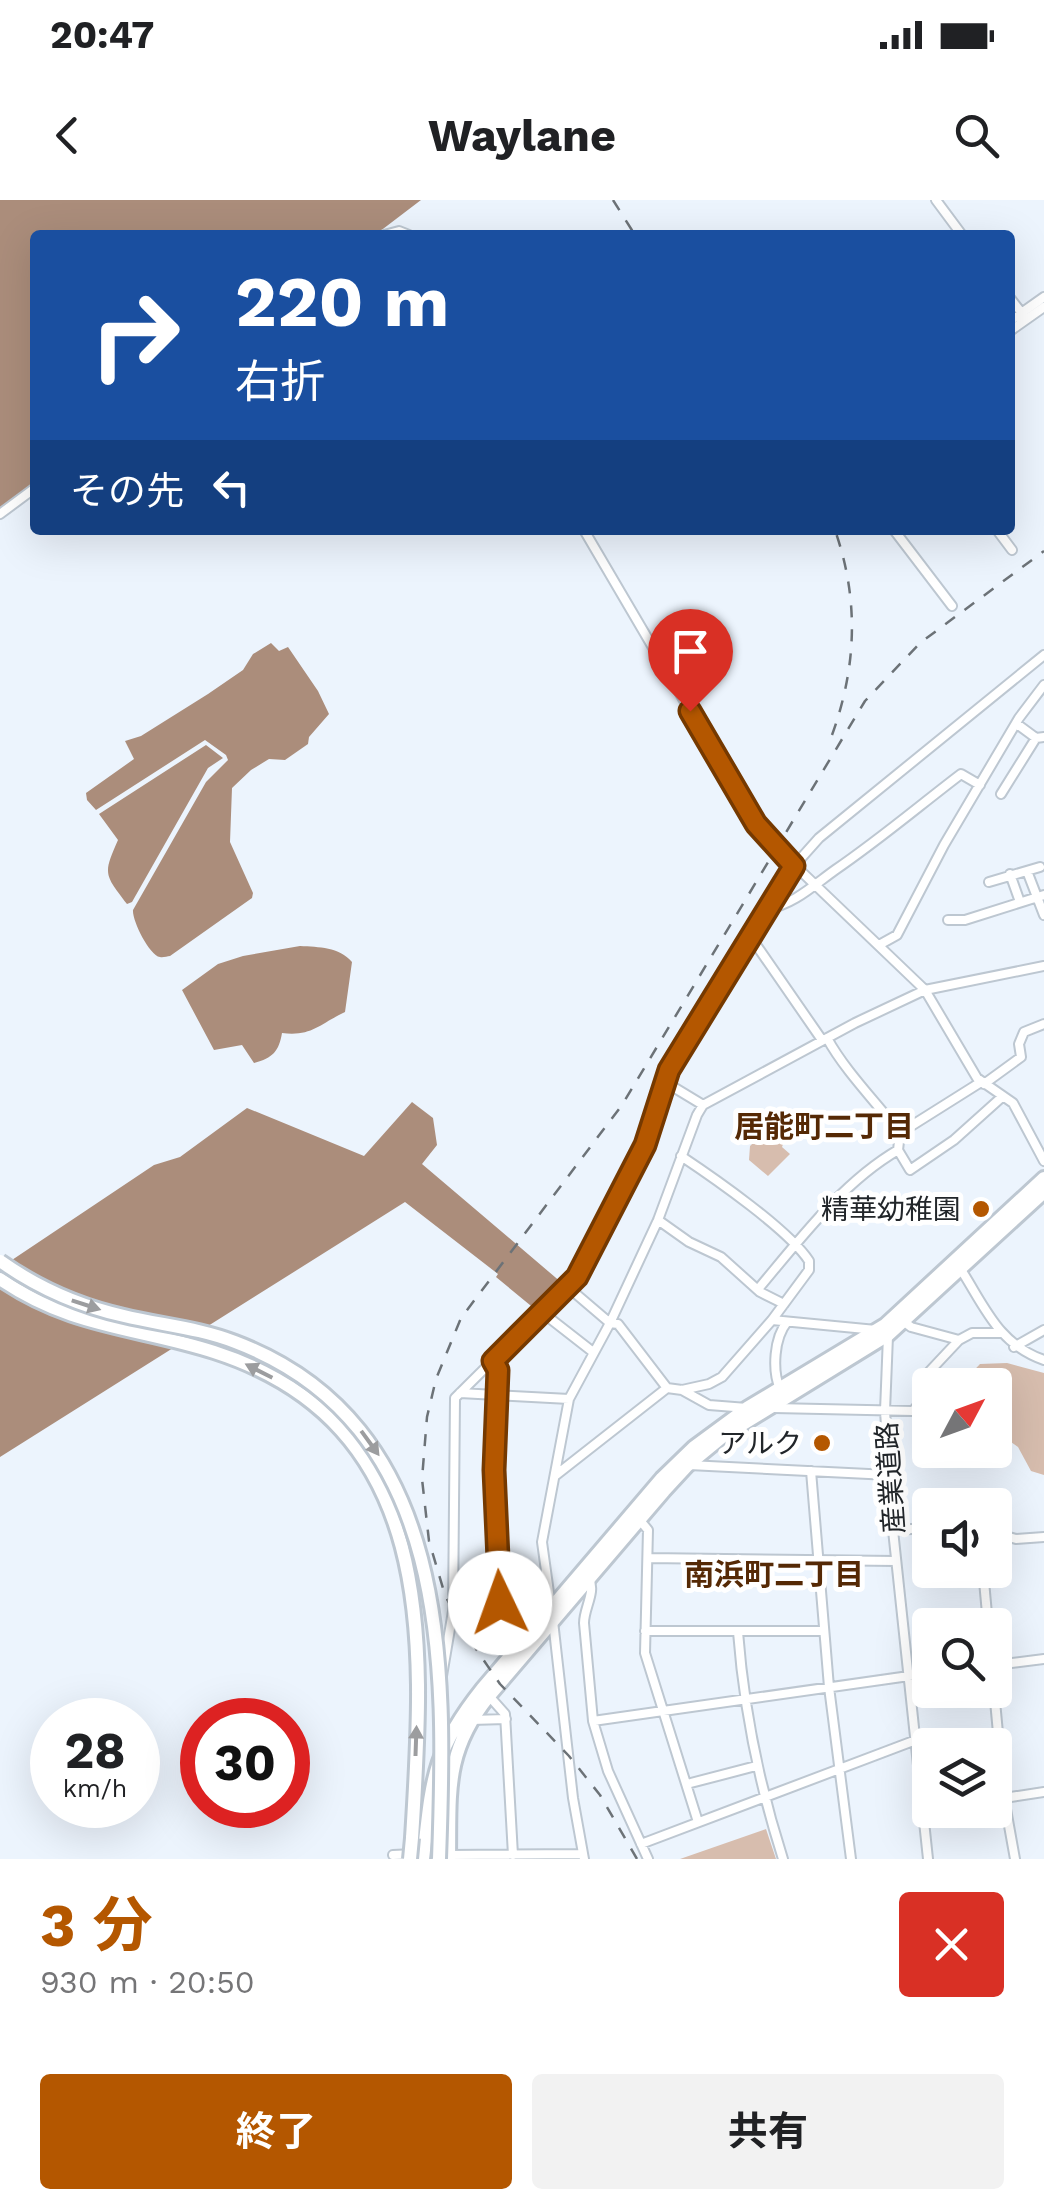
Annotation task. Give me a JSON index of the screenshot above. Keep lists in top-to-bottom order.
{
  "streets": {
    "street": ["産業道路"]
  },
  "districts": ["居能町二丁目", "南浜町二丁目"],
  "places": ["精華幼稚園", "アルク"],
  "north": "top right",
  "page": {
    "status": "20:47",
    "header": "Waylane",
    "turn": ["220 m", "右折"],
    "then": "その先",
    "speed": "28 km/h",
    "limit": "30",
    "heading": ["3 分", "930 m · 20:50"],
    "buttons": ["終了", "共有"]
  }
}
